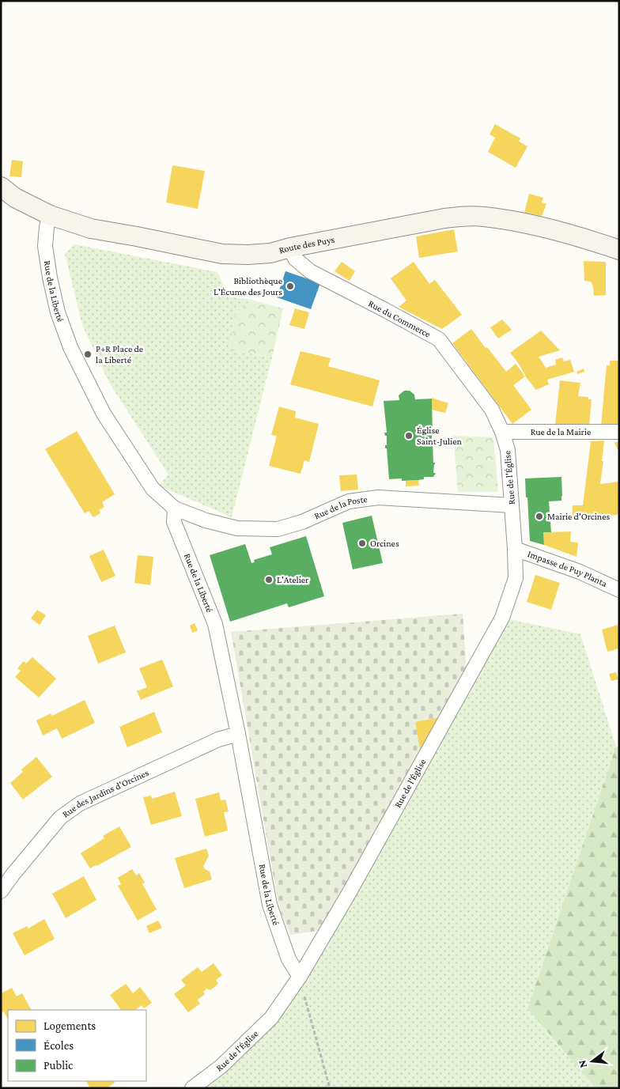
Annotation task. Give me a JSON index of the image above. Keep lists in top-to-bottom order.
{
  "streets": {
    "main road": ["Route des Puys"],
    "street": [
      "Rue de la Liberté",
      "Rue du Commerce",
      "Rue de la Mairie",
      "Rue de l'Église",
      "Rue de la Poste",
      "Impasse de Puy Planta",
      "Rue des Jardins d'Orcines"
    ]
  },
  "crossings": [
    ["Route des Puys", "Rue de la Liberté"],
    ["Route des Puys", "Rue du Commerce"],
    ["Rue de la Liberté", "Rue de l'Église"],
    ["Rue de la Liberté", "Rue de la Poste"],
    ["Rue de la Liberté", "Rue des Jardins d'Orcines"],
    ["Rue du Commerce", "Rue de la Mairie"],
    ["Rue du Commerce", "Rue de l'Église"],
    ["Rue de la Mairie", "Rue de l'Église"],
    ["Rue de l'Église", "Rue de la Poste"],
    ["Rue de l'Église", "Impasse de Puy Planta"]
  ],
  "places": [
    "Bibliothèque L'Écume des Jours",
    "P+R Place de la Liberté",
    "Église Saint-Julien",
    "Mairie d'Orcines",
    "Orcines",
    "L'Atelier"
  ],
  "legend": ["Logements", "Écoles", "Public"],
  "north": "left"
}
